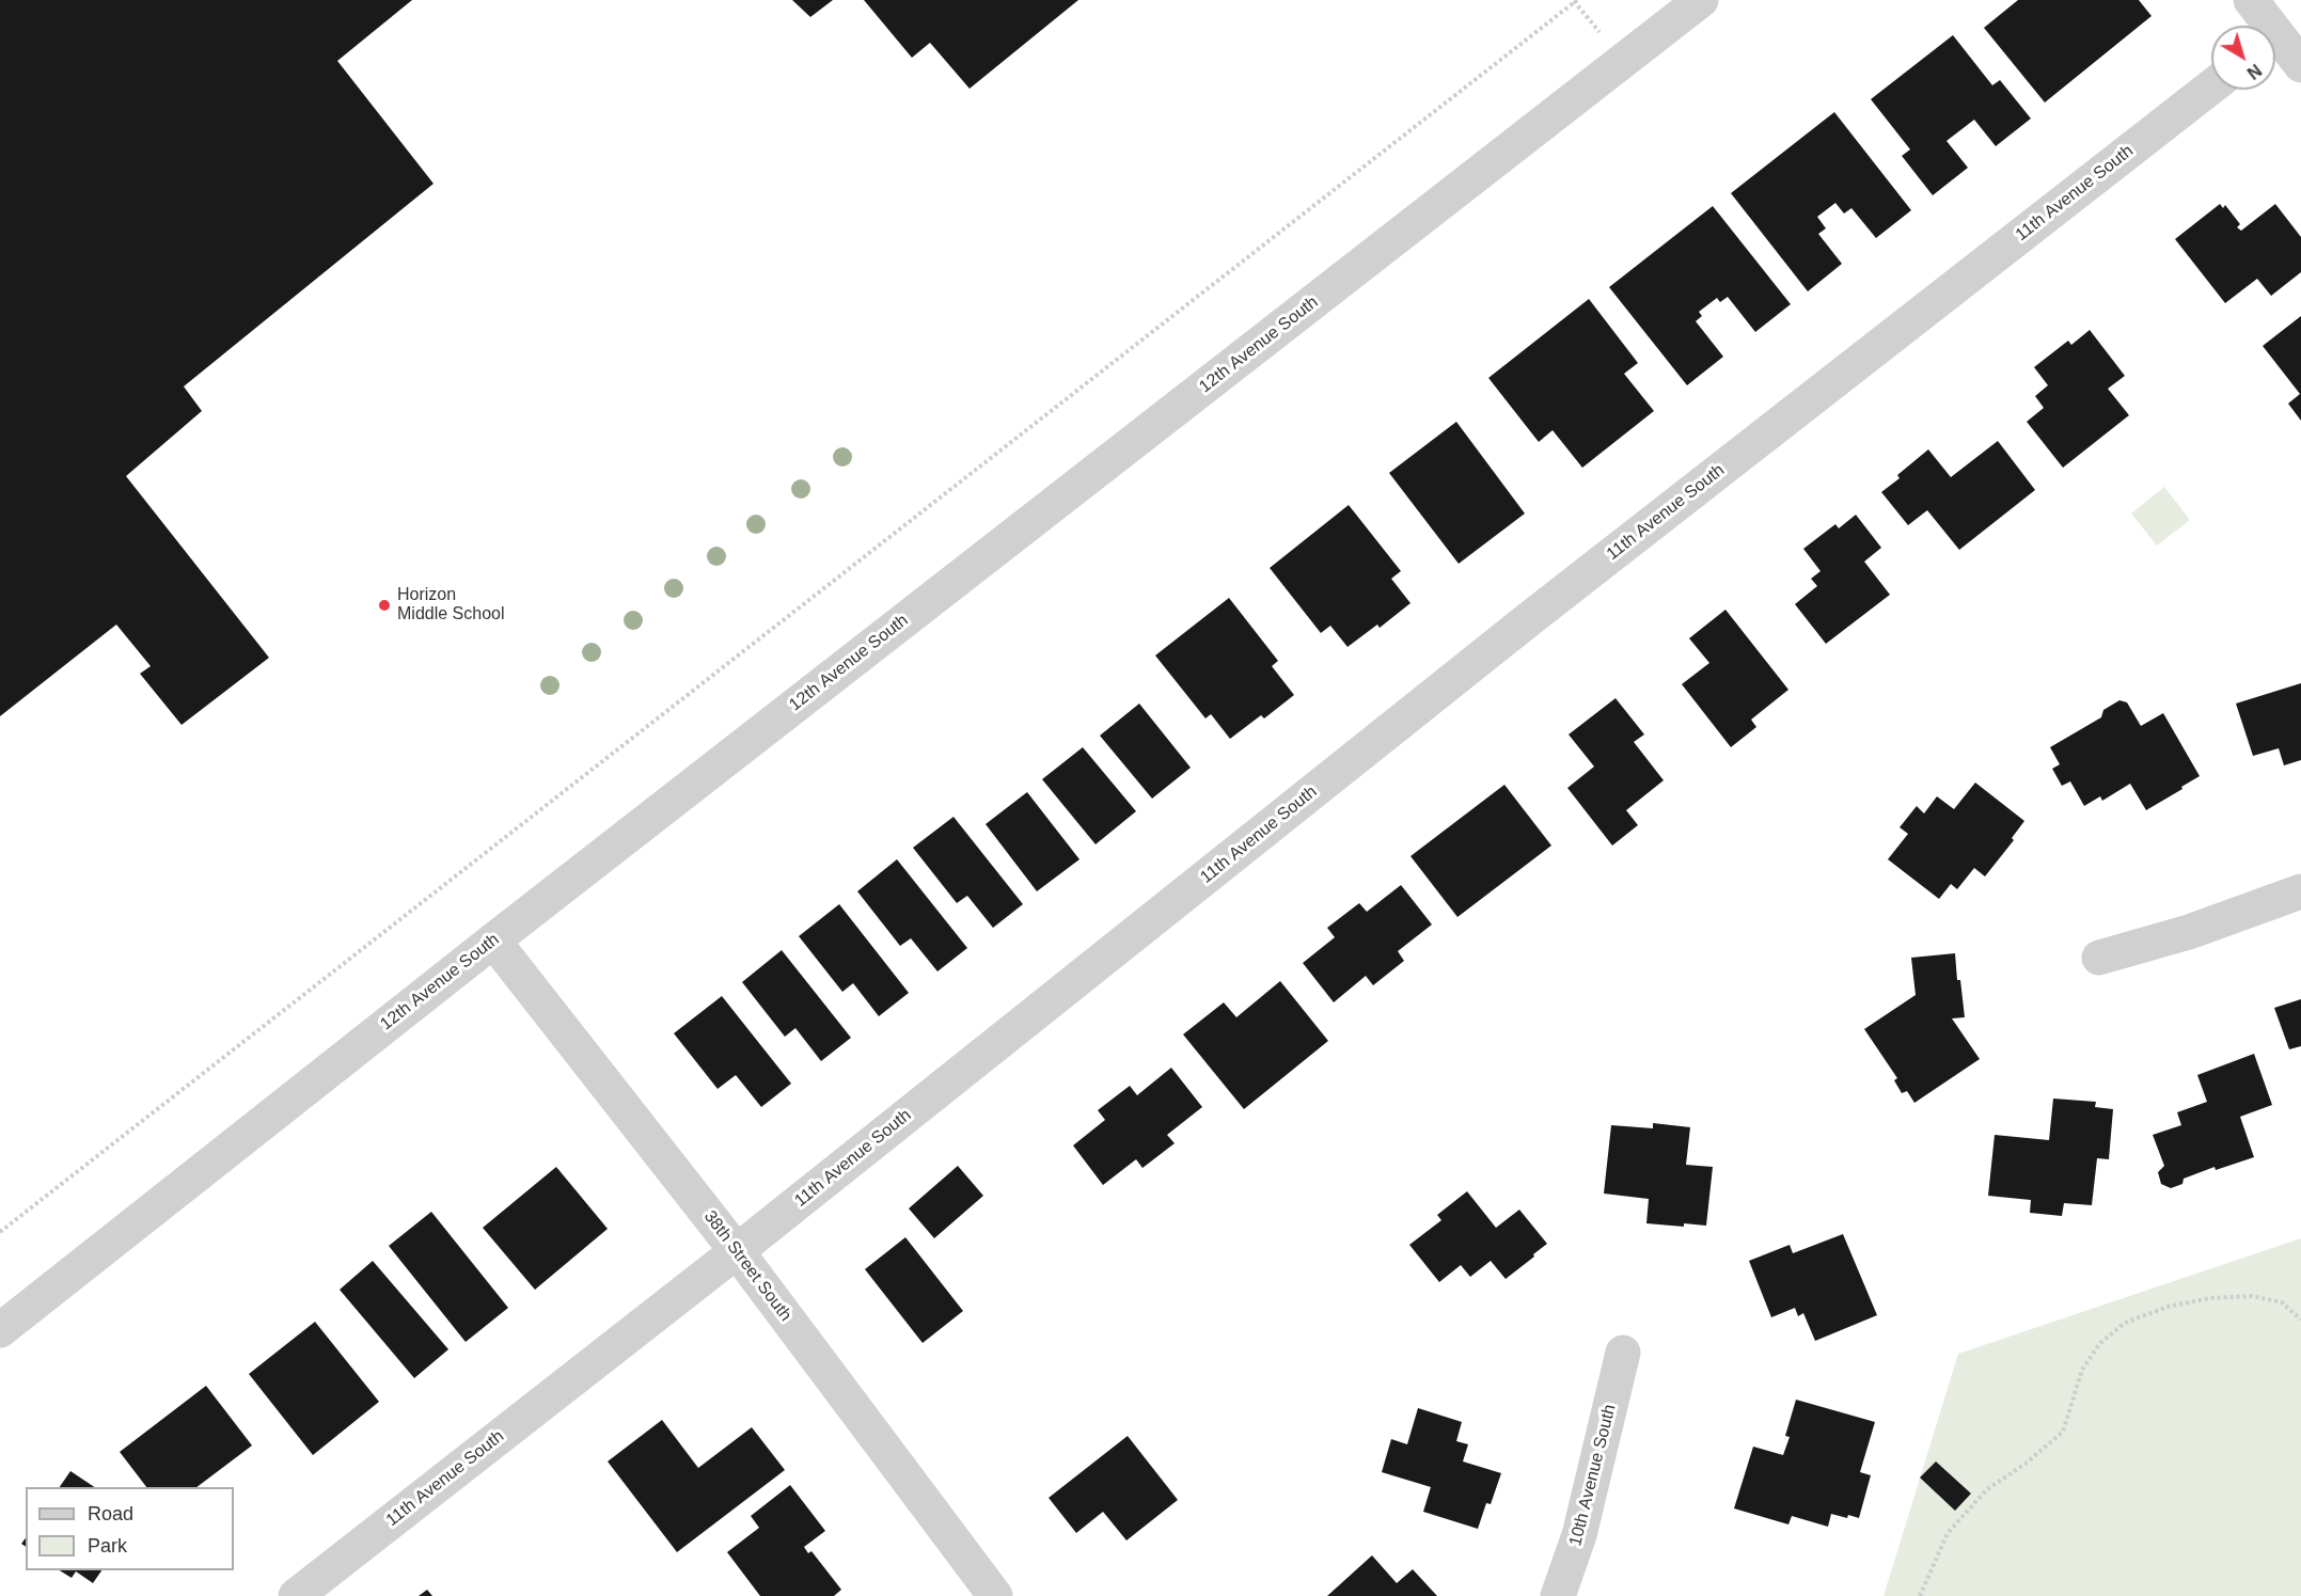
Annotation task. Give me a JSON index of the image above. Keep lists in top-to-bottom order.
{
  "streets": {
    "street": [
      "11th Avenue South",
      "12th Avenue South",
      "38th Street South",
      "10th Avenue South"
    ]
  },
  "crossings": [
    ["11th Avenue South", "38th Street South"],
    ["12th Avenue South", "38th Street South"]
  ],
  "places": ["Horizon Middle School"],
  "legend": ["Road", "Park"],
  "north": "bottom right"
}
